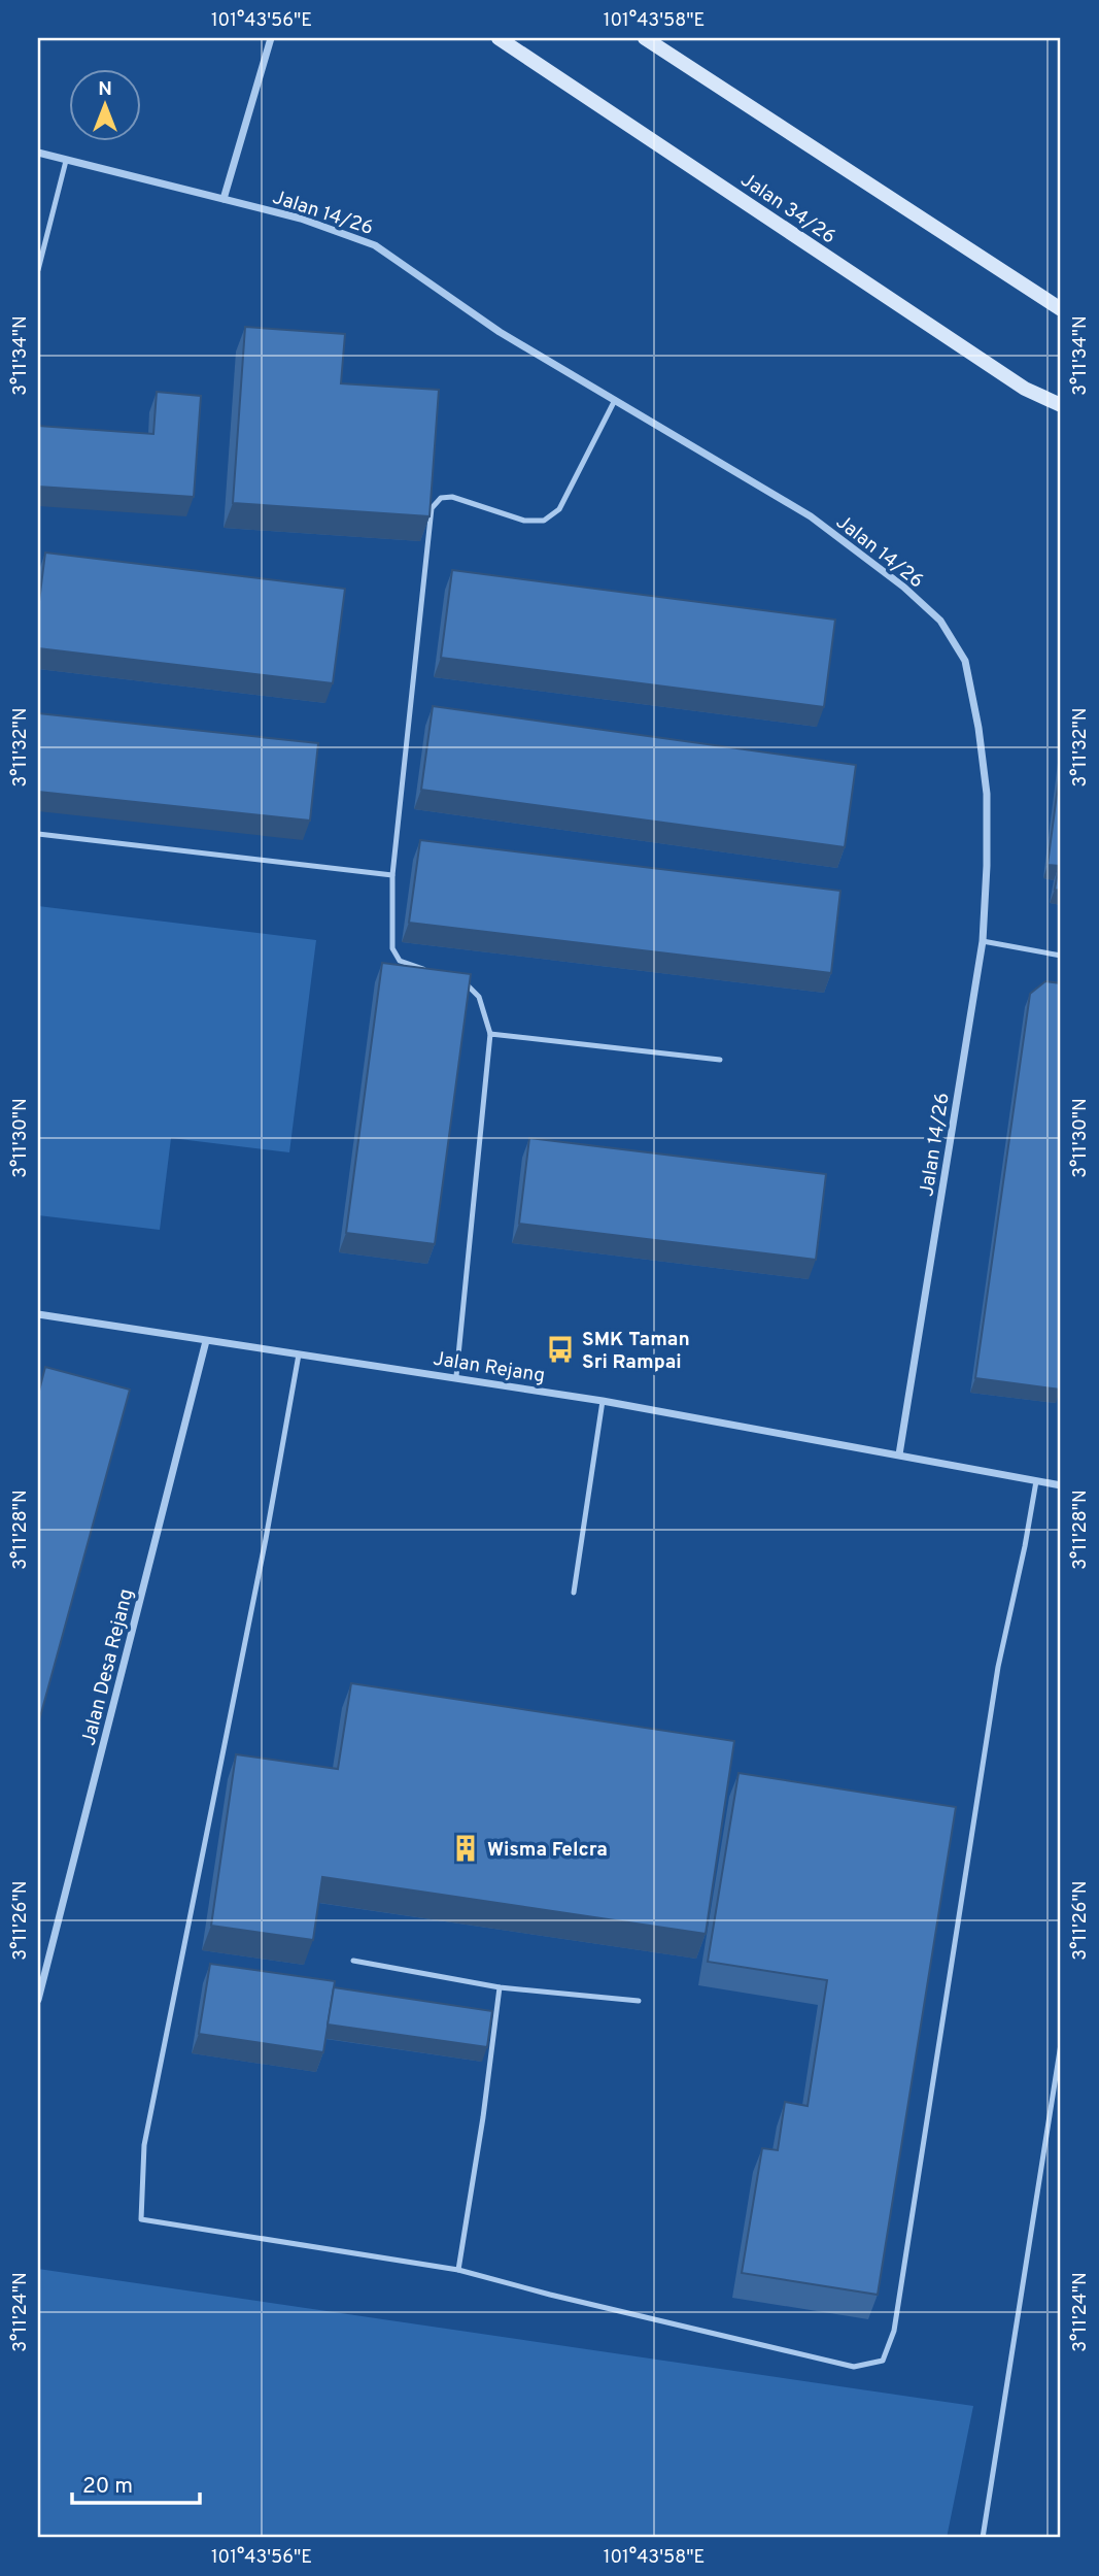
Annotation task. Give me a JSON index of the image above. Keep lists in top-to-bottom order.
{
  "streets": {
    "main road": ["Jalan 34/26"],
    "street": ["Jalan 14/26", "Jalan Rejang", "Jalan Desa Rejang"]
  },
  "crossings": [
    ["Jalan 14/26", "Jalan Rejang"],
    ["Jalan Rejang", "Jalan Desa Rejang"]
  ],
  "places": {
    "bus stop": ["SMK Taman Sri Rampai"],
    "building": ["Wisma Felcra"]
  },
  "scale_bar": "20 m",
  "north": "top",
  "coordinates": [
    "101°43'56\"E",
    "101°43'58\"E",
    "3°11'34\"N",
    "3°11'32\"N",
    "3°11'30\"N",
    "3°11'28\"N",
    "3°11'26\"N",
    "3°11'24\"N"
  ]
}
